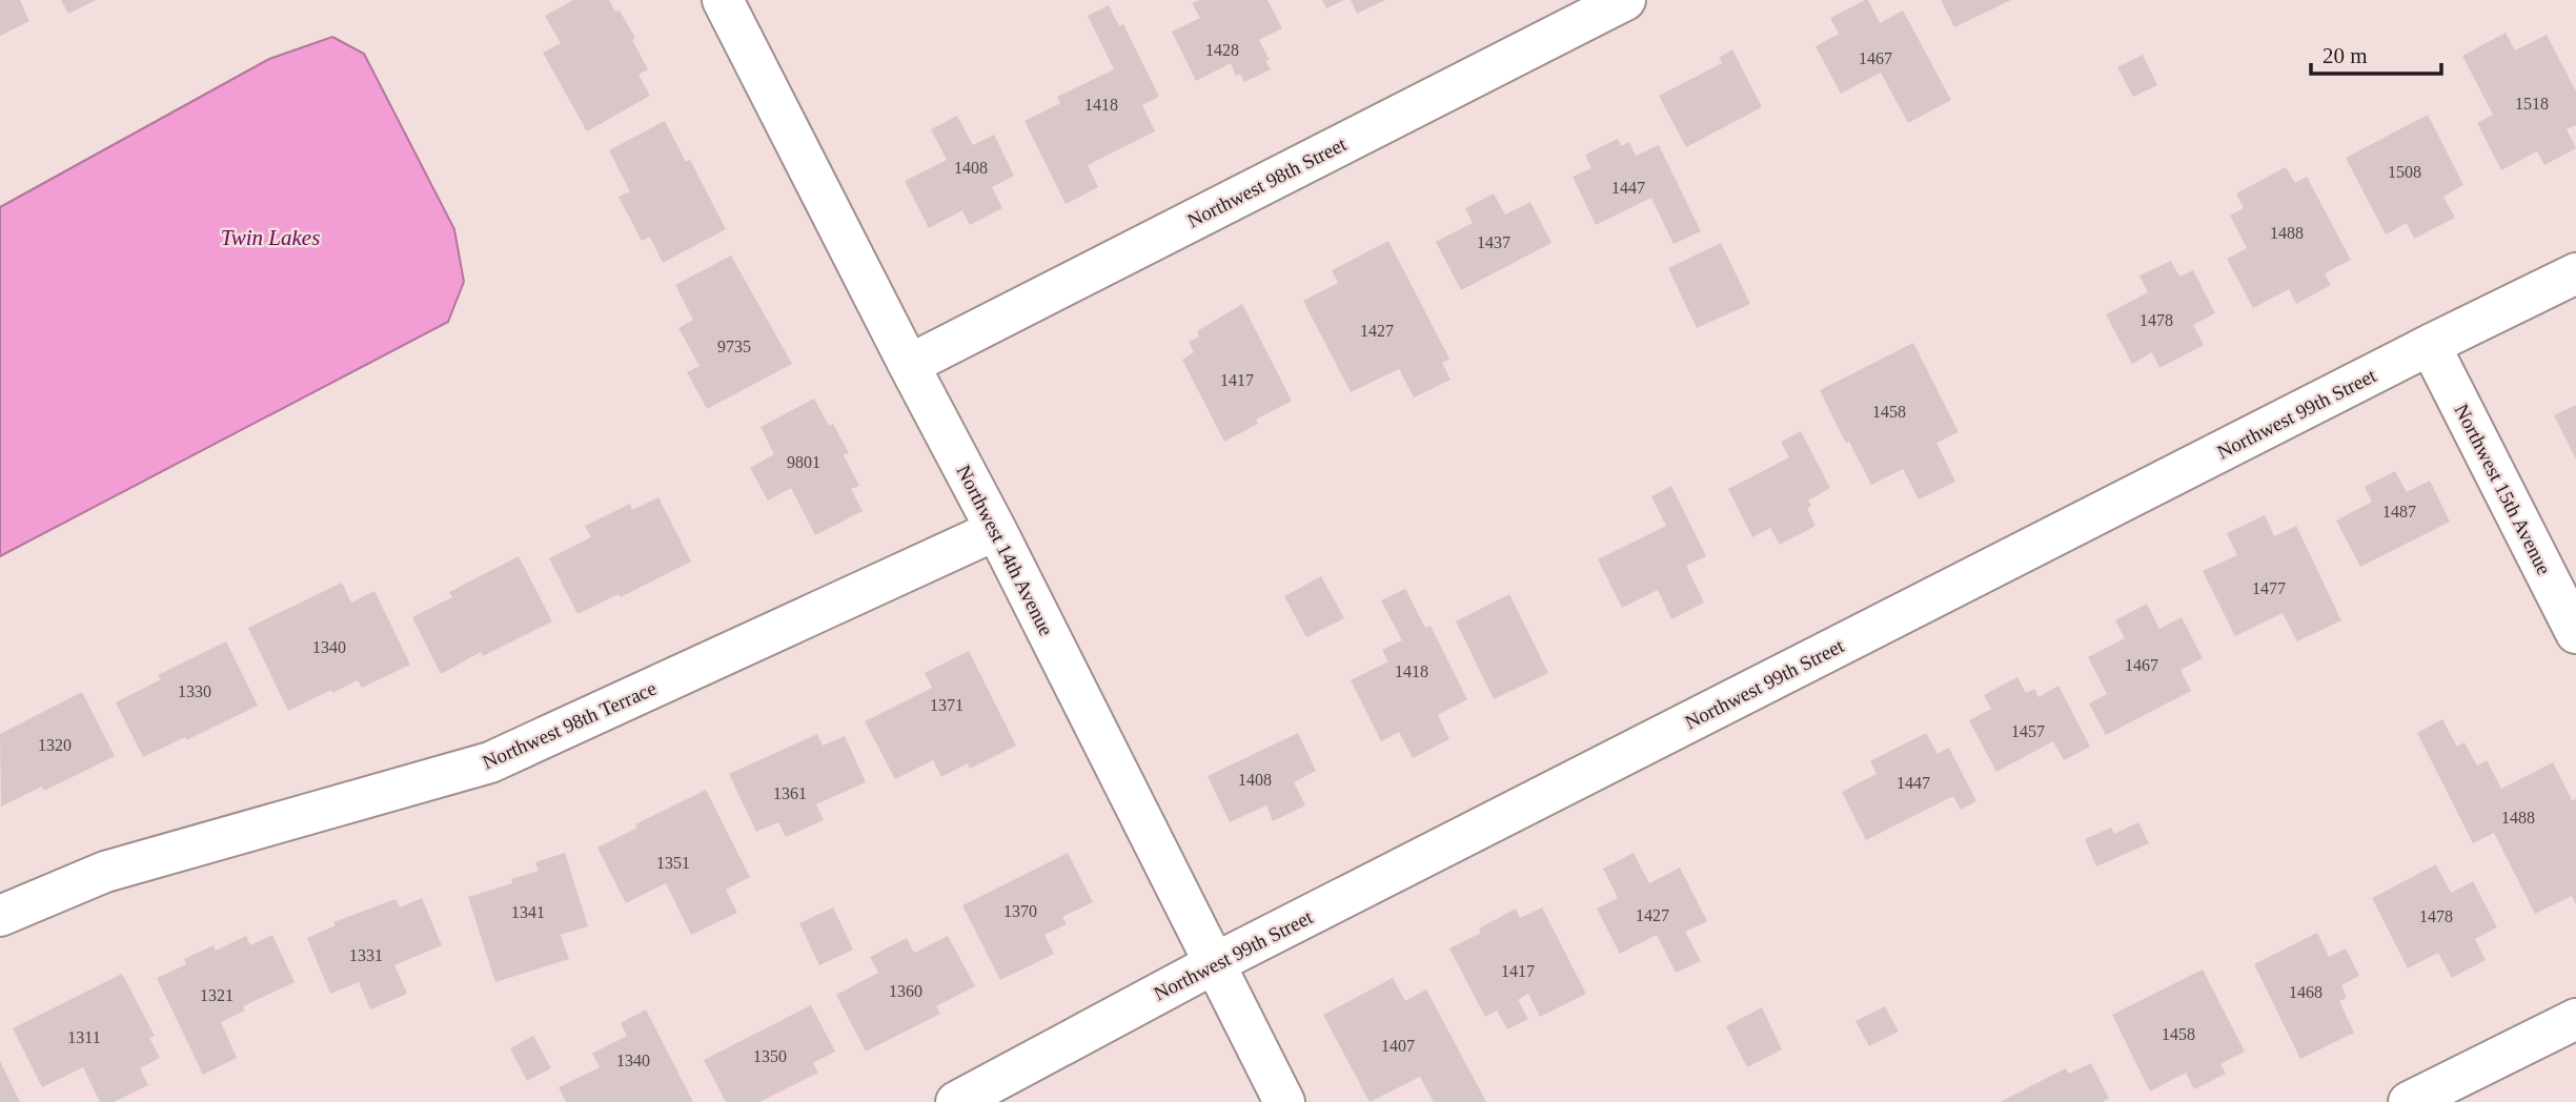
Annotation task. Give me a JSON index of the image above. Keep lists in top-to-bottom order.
{
  "streets": {
    "street": [
      "Northwest 98th Street",
      "Northwest 99th Street",
      "Northwest 15th Avenue",
      "Northwest 14th Avenue",
      "Northwest 98th Terrace"
    ]
  },
  "crossings": [
    ["Northwest 98th Street", "Northwest 14th Avenue"],
    ["Northwest 99th Street", "Northwest 15th Avenue"],
    ["Northwest 99th Street", "Northwest 14th Avenue"],
    ["Northwest 14th Avenue", "Northwest 98th Terrace"]
  ],
  "water": ["Twin Lakes"],
  "house_numbers": [
    "1428",
    "1467",
    "1518",
    "1418",
    "1408",
    "1508",
    "1447",
    "1488",
    "1437",
    "1478",
    "1427",
    "9735",
    "1417",
    "1458",
    "9801",
    "1487",
    "1477",
    "1340",
    "1467",
    "1418",
    "1330",
    "1371",
    "1457",
    "1320",
    "1408",
    "1447",
    "1361",
    "1488",
    "1351",
    "1370",
    "1341",
    "1427",
    "1478",
    "1331",
    "1417",
    "1360",
    "1468",
    "1321",
    "1458",
    "1311",
    "1407",
    "1350",
    "1340"
  ],
  "scale_bar": "20 m"
}
